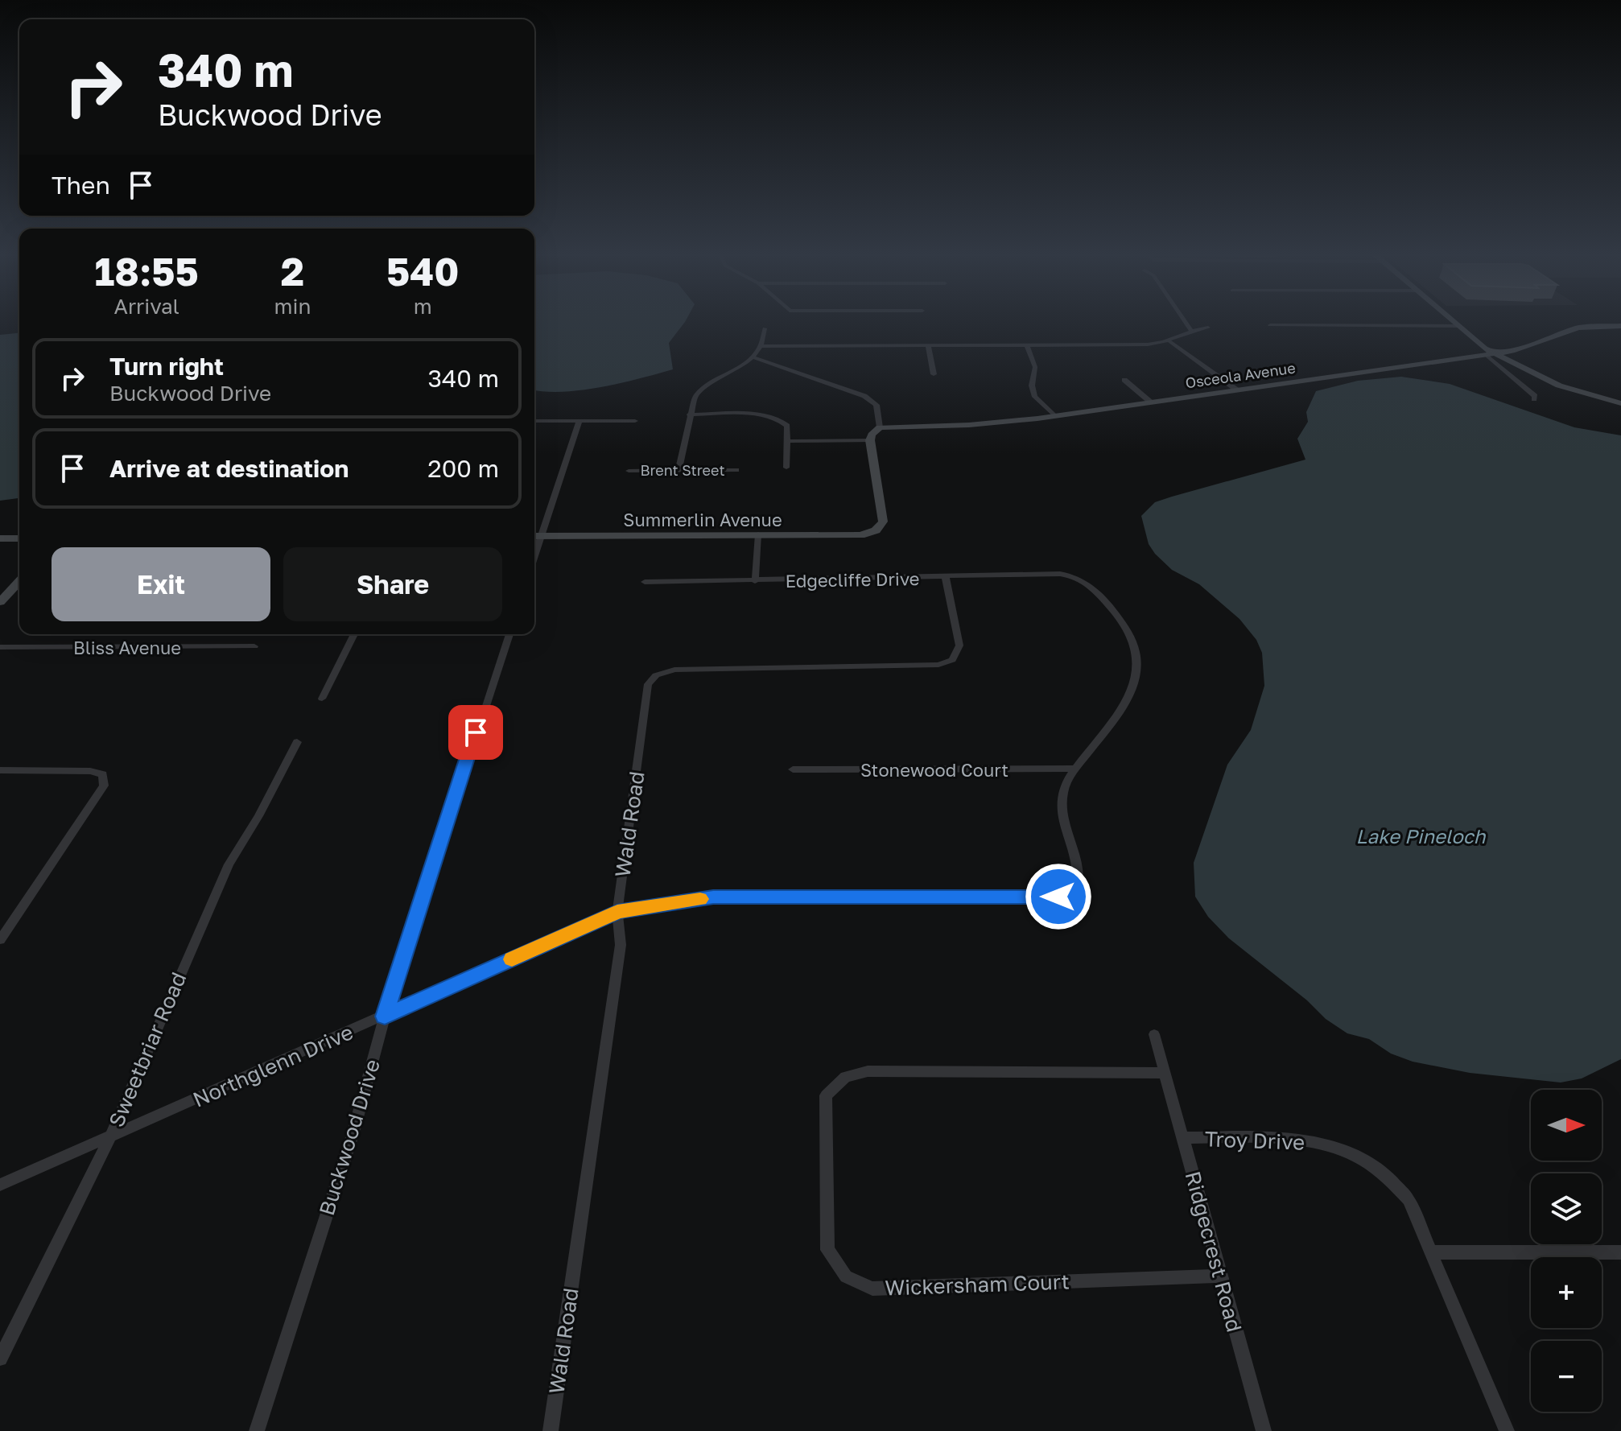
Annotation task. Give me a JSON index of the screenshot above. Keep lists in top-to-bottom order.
{
  "streets": {
    "street": [
      "Osceola Avenue",
      "Brent Street",
      "Summerlin Avenue",
      "Edgecliffe Drive",
      "Bliss Avenue",
      "Stonewood Court",
      "Wald Road",
      "Sweetbriar Road",
      "Northglenn Drive",
      "Buckwood Drive",
      "Troy Drive",
      "Ridgecrest Road",
      "Wickersham Court"
    ]
  },
  "crossings": [
    ["Edgecliffe Drive", "Stonewood Court"],
    ["Edgecliffe Drive", "Wald Road"],
    ["Edgecliffe Drive", "Northglenn Drive"],
    ["Stonewood Court", "Northglenn Drive"],
    ["Wald Road", "Northglenn Drive"],
    ["Sweetbriar Road", "Northglenn Drive"],
    ["Northglenn Drive", "Buckwood Drive"],
    ["Troy Drive", "Ridgecrest Road"],
    ["Ridgecrest Road", "Wickersham Court"]
  ],
  "water": ["Lake Pineloch"],
  "north": "right",
  "page": {
    "turn": ["340 m", "Buckwood Drive"],
    "then": "Then",
    "eta": [
      "18:55",
      "Arrival",
      "2",
      "min",
      "540",
      "m"
    ],
    "list": [
      {
        "name": "Turn right",
        "note": "Buckwood Drive",
        "value": "340 m"
      },
      {
        "name": "Arrive at destination",
        "value": "200 m"
      }
    ],
    "buttons": ["Exit", "Share"],
    "map_buttons": ["+", "−"]
  }
}
